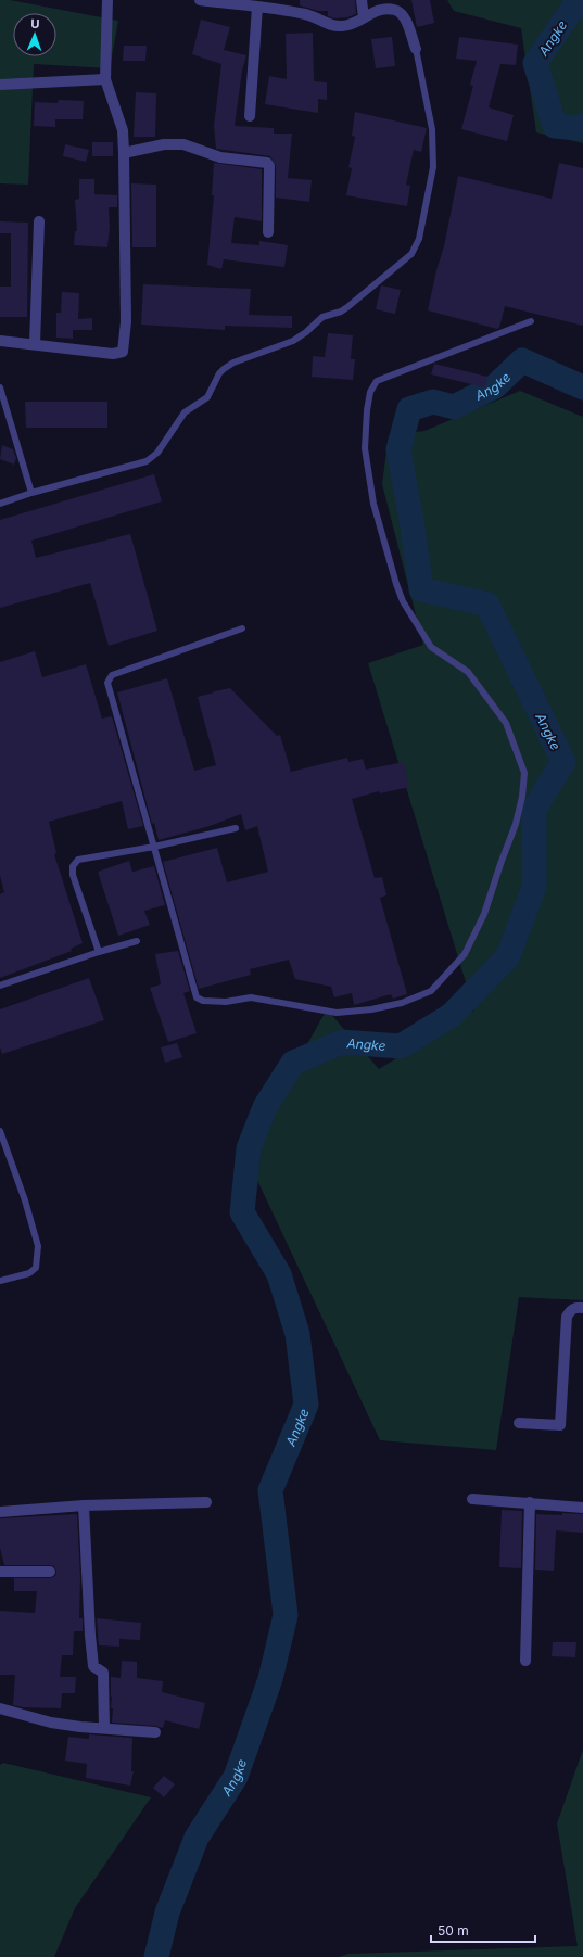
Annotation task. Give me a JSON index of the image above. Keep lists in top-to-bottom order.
{
  "water": ["Angke"],
  "scale_bar": "50 m",
  "north": "top"
}
